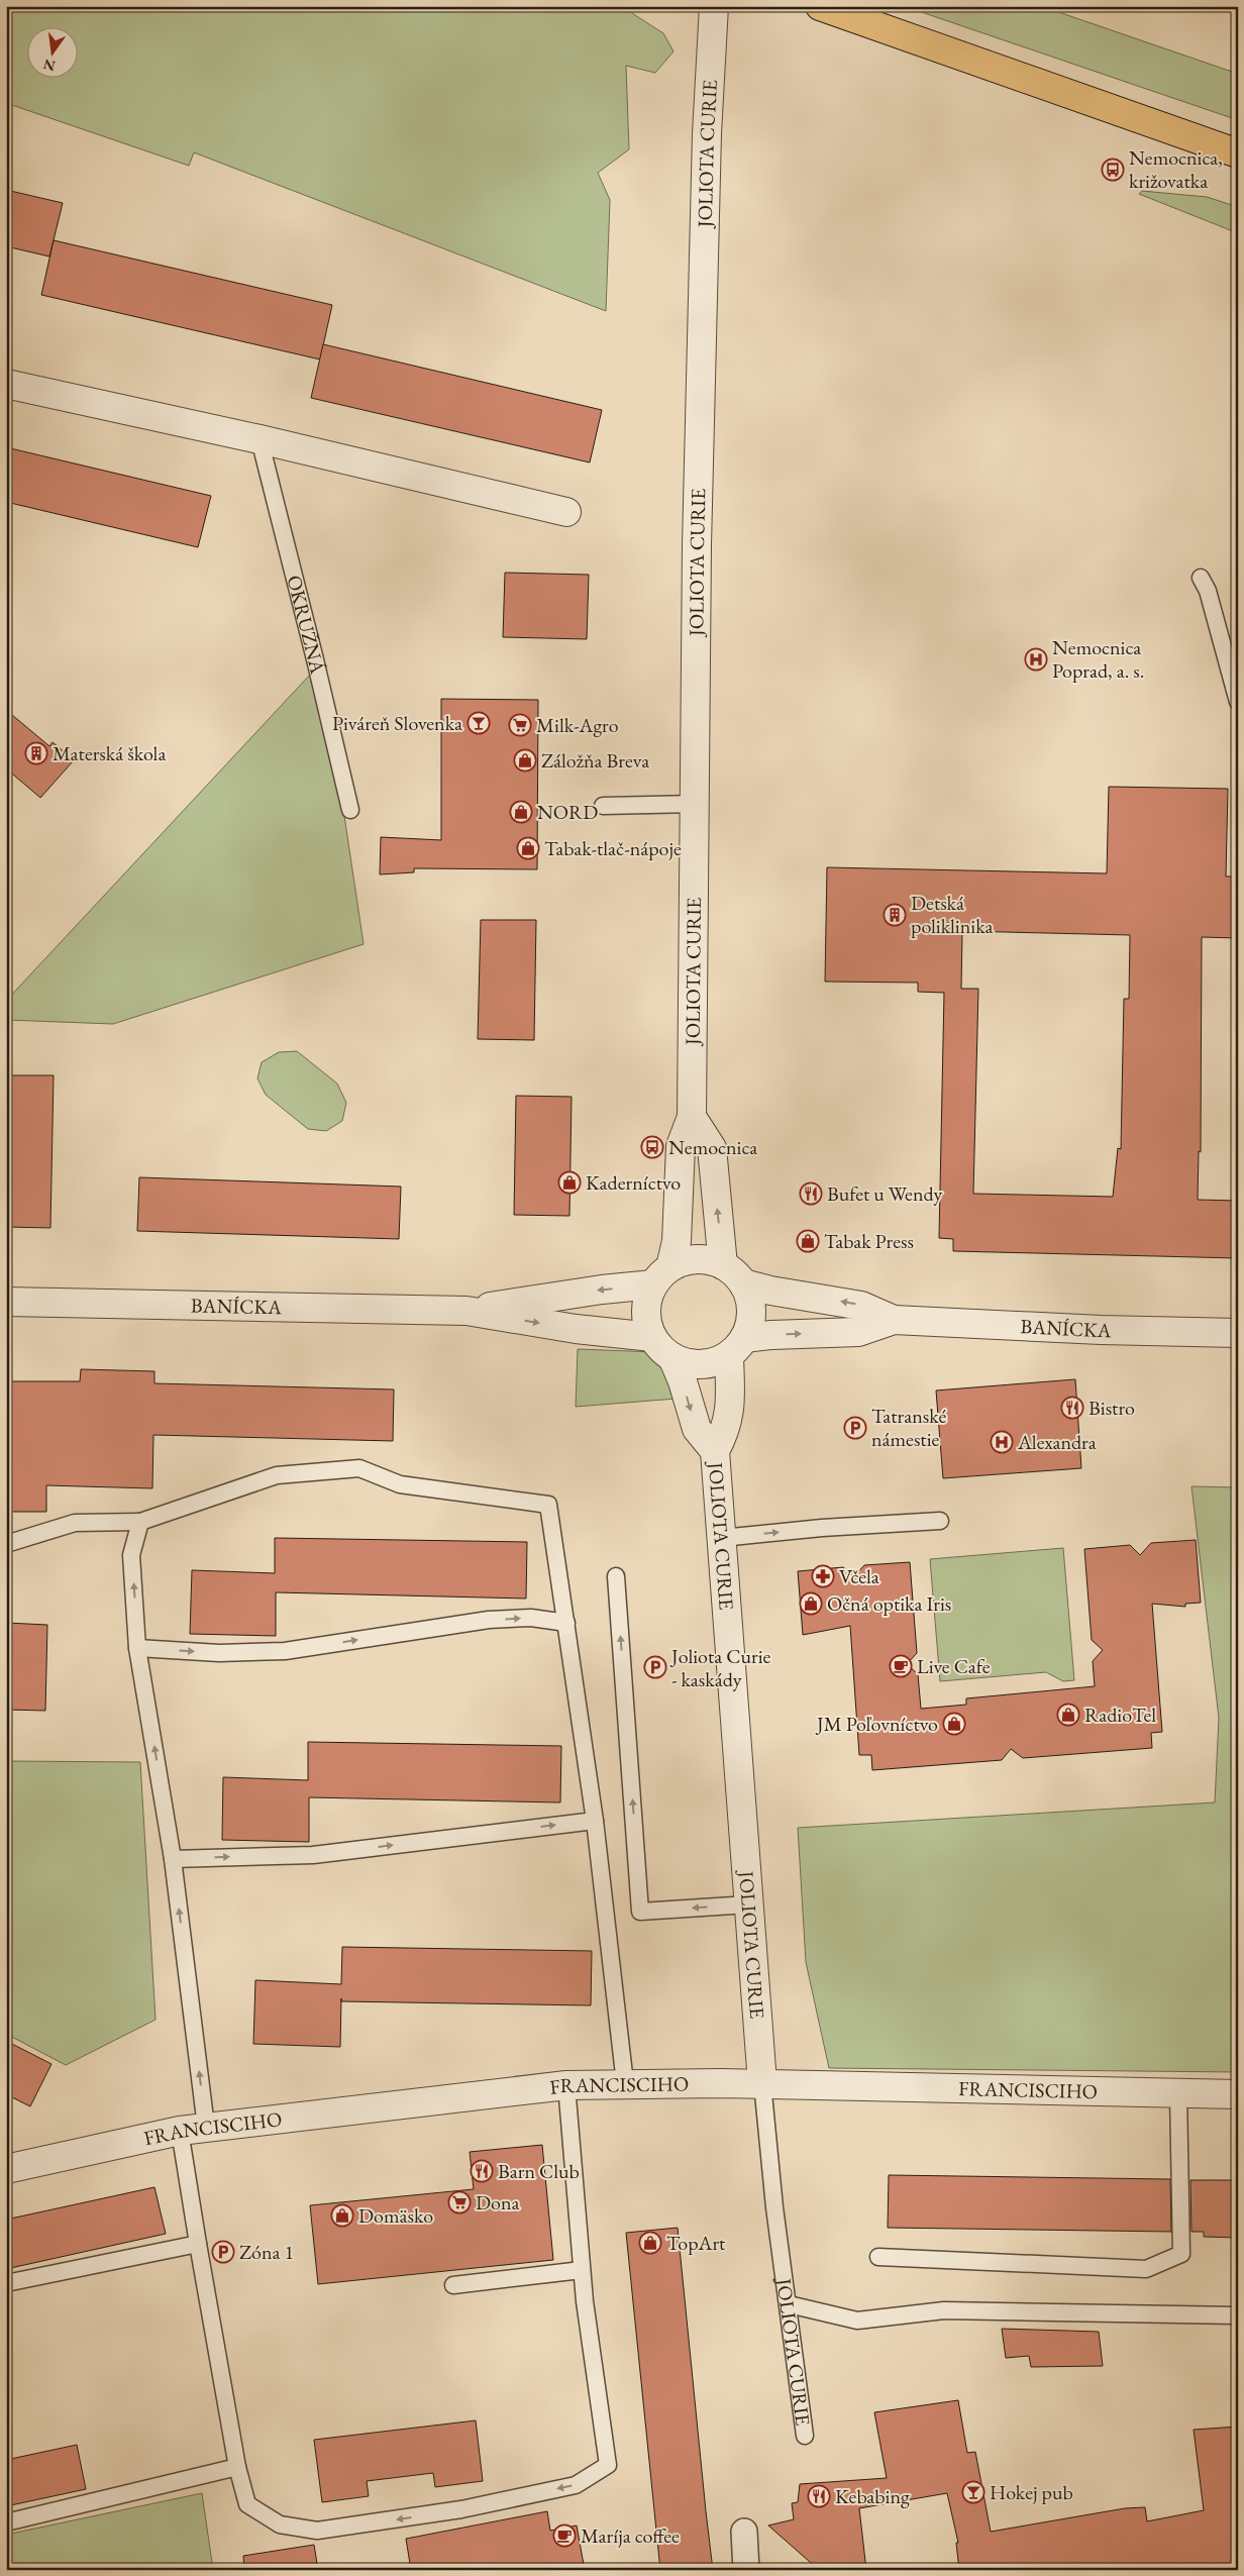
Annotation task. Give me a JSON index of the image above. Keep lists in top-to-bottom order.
{
  "streets": {
    "street": ["JOLIOTA CURIE", "BANÍCKA", "FRANCISCIHO"],
    "lane": ["OKRUŽNÁ"]
  },
  "crossings": [
    ["JOLIOTA CURIE", "BANÍCKA"],
    ["JOLIOTA CURIE", "FRANCISCIHO"]
  ],
  "places": {
    "bus stop": ["Nemocnica, križovatka", "Nemocnica"],
    "hospital": ["Nemocnica Poprad, a. s.", "Alexandra"],
    "bar": ["Piváreň Slovenka", "Hokej pub"],
    "supermarket": ["Milk-Agro", "Dona"],
    "building": ["Materská škola", "Detská poliklinika"],
    "shop": [
      "Záložňa Breva",
      "NORD",
      "Tabak-tlač-nápoje",
      "Kaderníctvo",
      "Tabak Press",
      "Očná optika Iris",
      "RadioTel",
      "JM Poľovníctvo",
      "Domäsko",
      "TopArt"
    ],
    "restaurant": [
      "Bufet u Wendy",
      "Bistro",
      "Barn Club",
      "Kebabing"
    ],
    "parking": ["Tatranské námestie", "Joliota Curie - kaskády", "Zóna 1"],
    "pharmacy": ["Včela"],
    "cafe": ["Live Cafe", "Maríja coffee"]
  },
  "north": "bottom"
}
